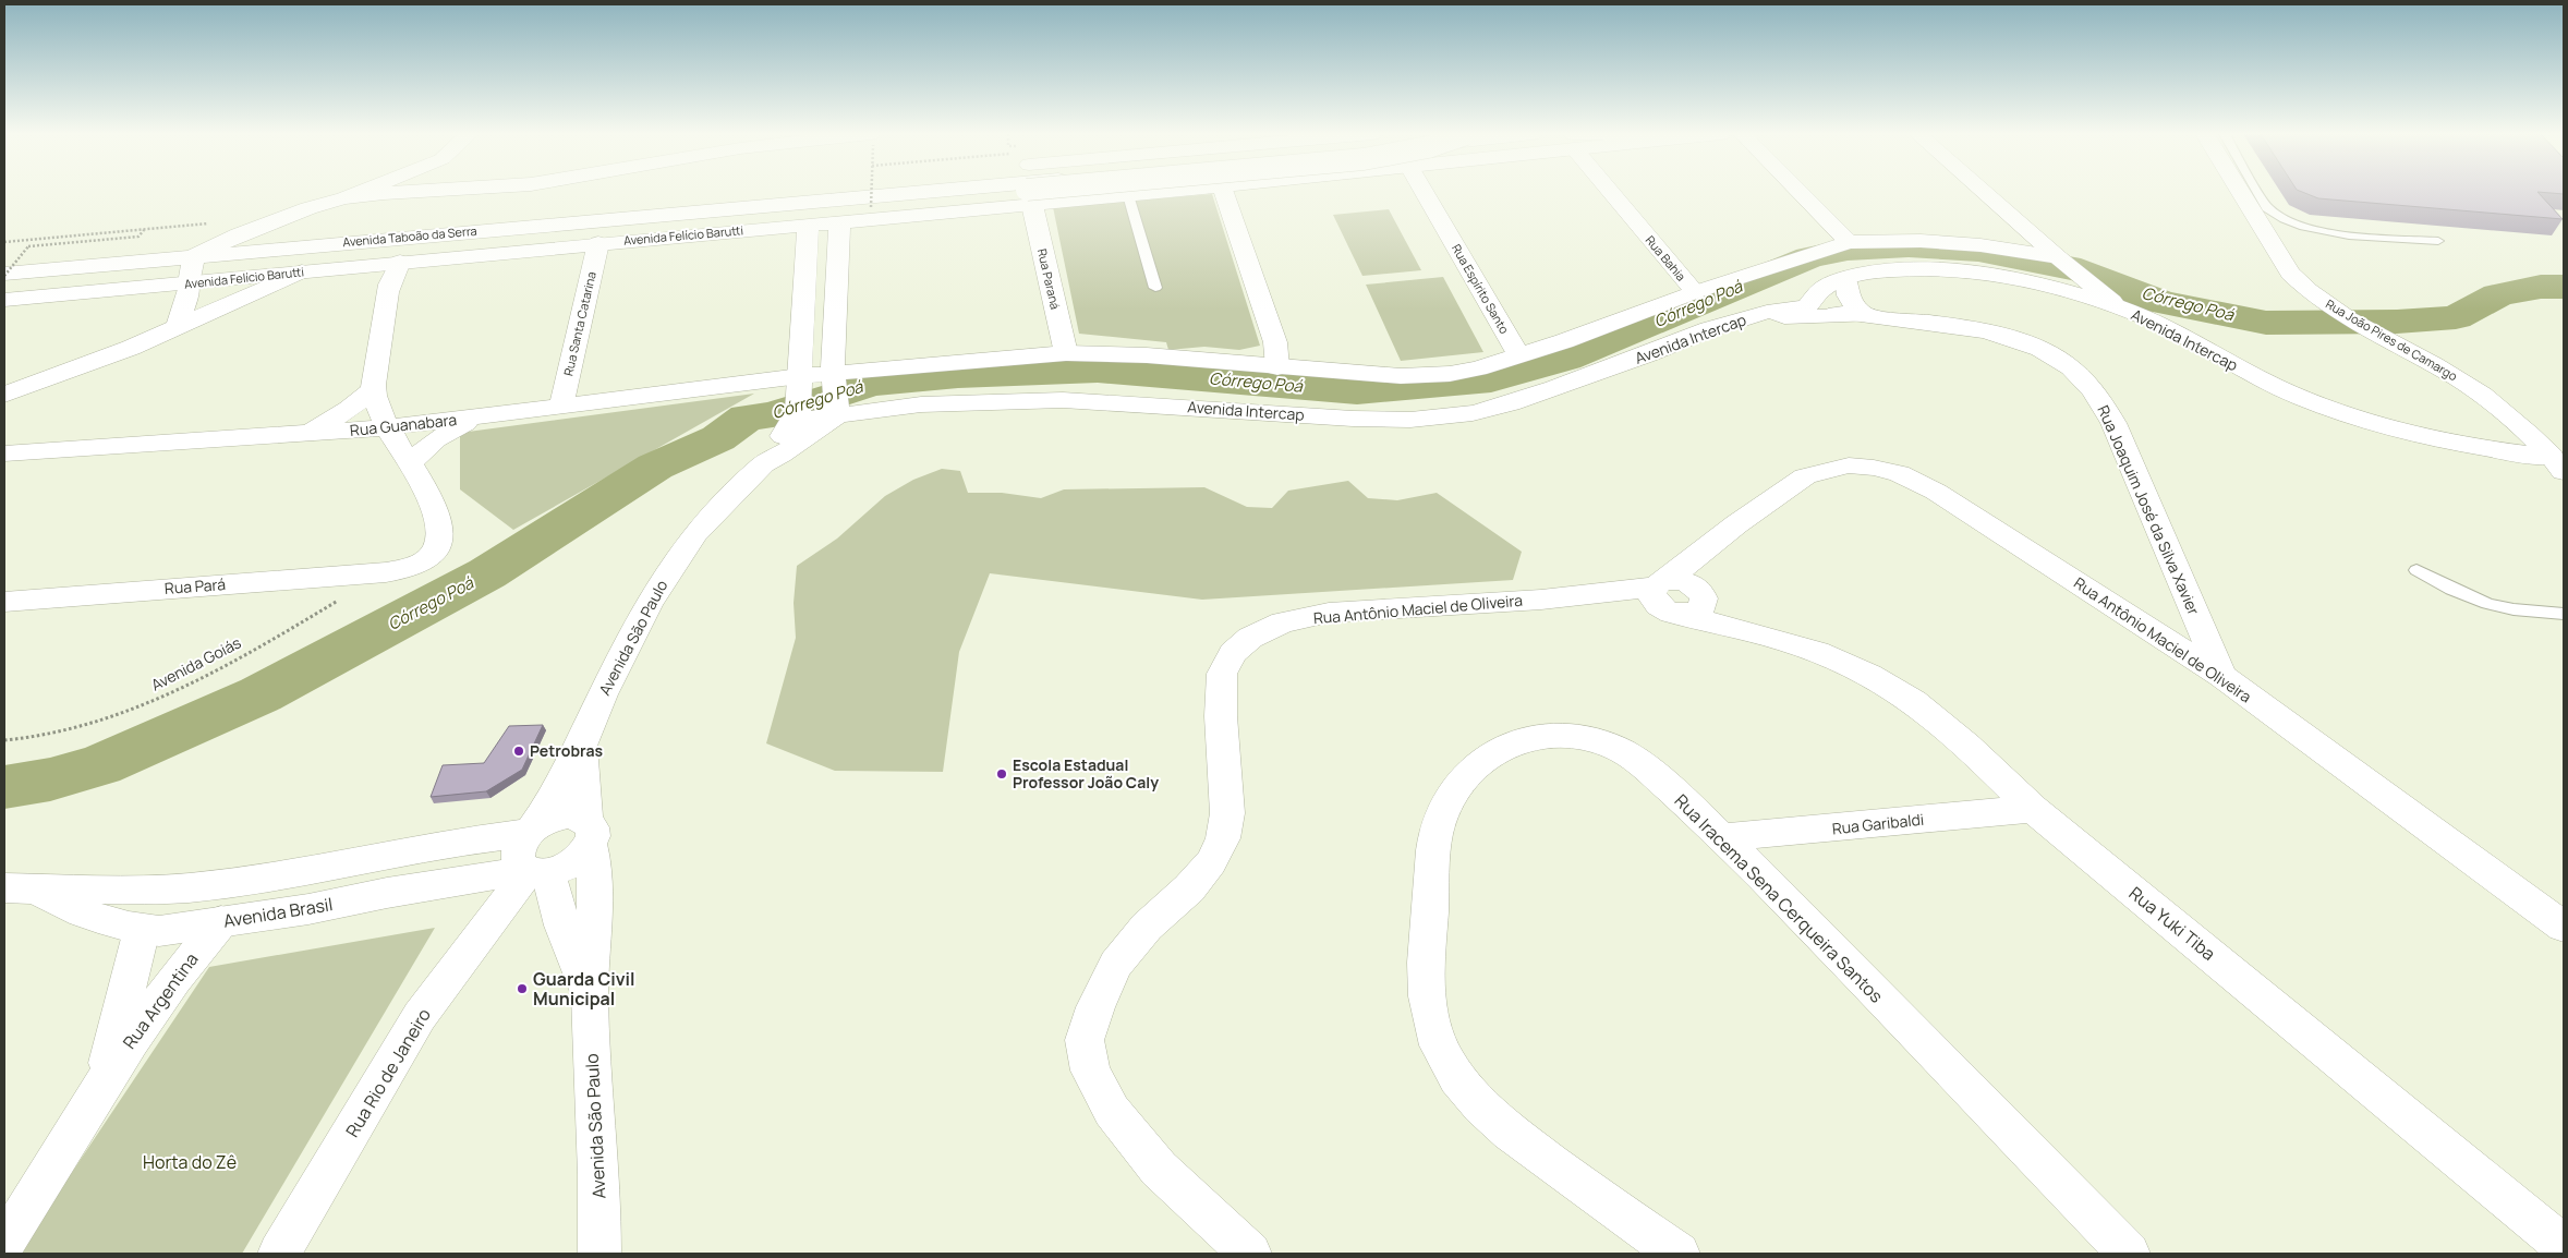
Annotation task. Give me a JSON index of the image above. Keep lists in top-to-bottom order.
{
  "streets": {
    "main road": [
      "Avenida Felício Barutti",
      "Avenida Taboão da Serra",
      "Rua Bahia",
      "Rua Paraná",
      "Rua Espírito Santo",
      "Rua Santa Catarina",
      "Avenida Intercap",
      "Rua João Pires de Camargo",
      "Rua Guanabara",
      "Rua Joaquim José da Silva Xavier",
      "Rua Pará",
      "Rua Antônio Maciel de Oliveira",
      "Avenida São Paulo",
      "Rua Garibaldi",
      "Rua Iracema Sena Cerqueira Santos",
      "Avenida Brasil",
      "Rua Yuki Tiba",
      "Rua Argentina",
      "Rua Rio de Janeiro"
    ],
    "path": ["Avenida Goiás"]
  },
  "crossings": [
    ["Avenida Felício Barutti", "Rua Paraná"],
    ["Avenida Felício Barutti", "Rua Santa Catarina"],
    ["Rua Santa Catarina", "Rua Guanabara"],
    ["Avenida Intercap", "Rua João Pires de Camargo"],
    ["Avenida Intercap", "Rua Joaquim José da Silva Xavier"],
    ["Avenida Intercap", "Avenida São Paulo"],
    ["Rua Joaquim José da Silva Xavier", "Rua Antônio Maciel de Oliveira"],
    ["Rua Pará", "Avenida Goiás"],
    ["Rua Antônio Maciel de Oliveira", "Rua Yuki Tiba"],
    ["Avenida São Paulo", "Avenida Brasil"],
    ["Avenida São Paulo", "Rua Rio de Janeiro"],
    ["Rua Garibaldi", "Rua Iracema Sena Cerqueira Santos"],
    ["Rua Garibaldi", "Rua Yuki Tiba"],
    ["Avenida Brasil", "Rua Argentina"],
    ["Avenida Brasil", "Rua Rio de Janeiro"]
  ],
  "water": ["Córrego Poá"],
  "parks": ["Horta do Zê"],
  "places": ["Petrobras", "Escola Estadual Professor João Caly", "Guarda Civil Municipal"]
}
